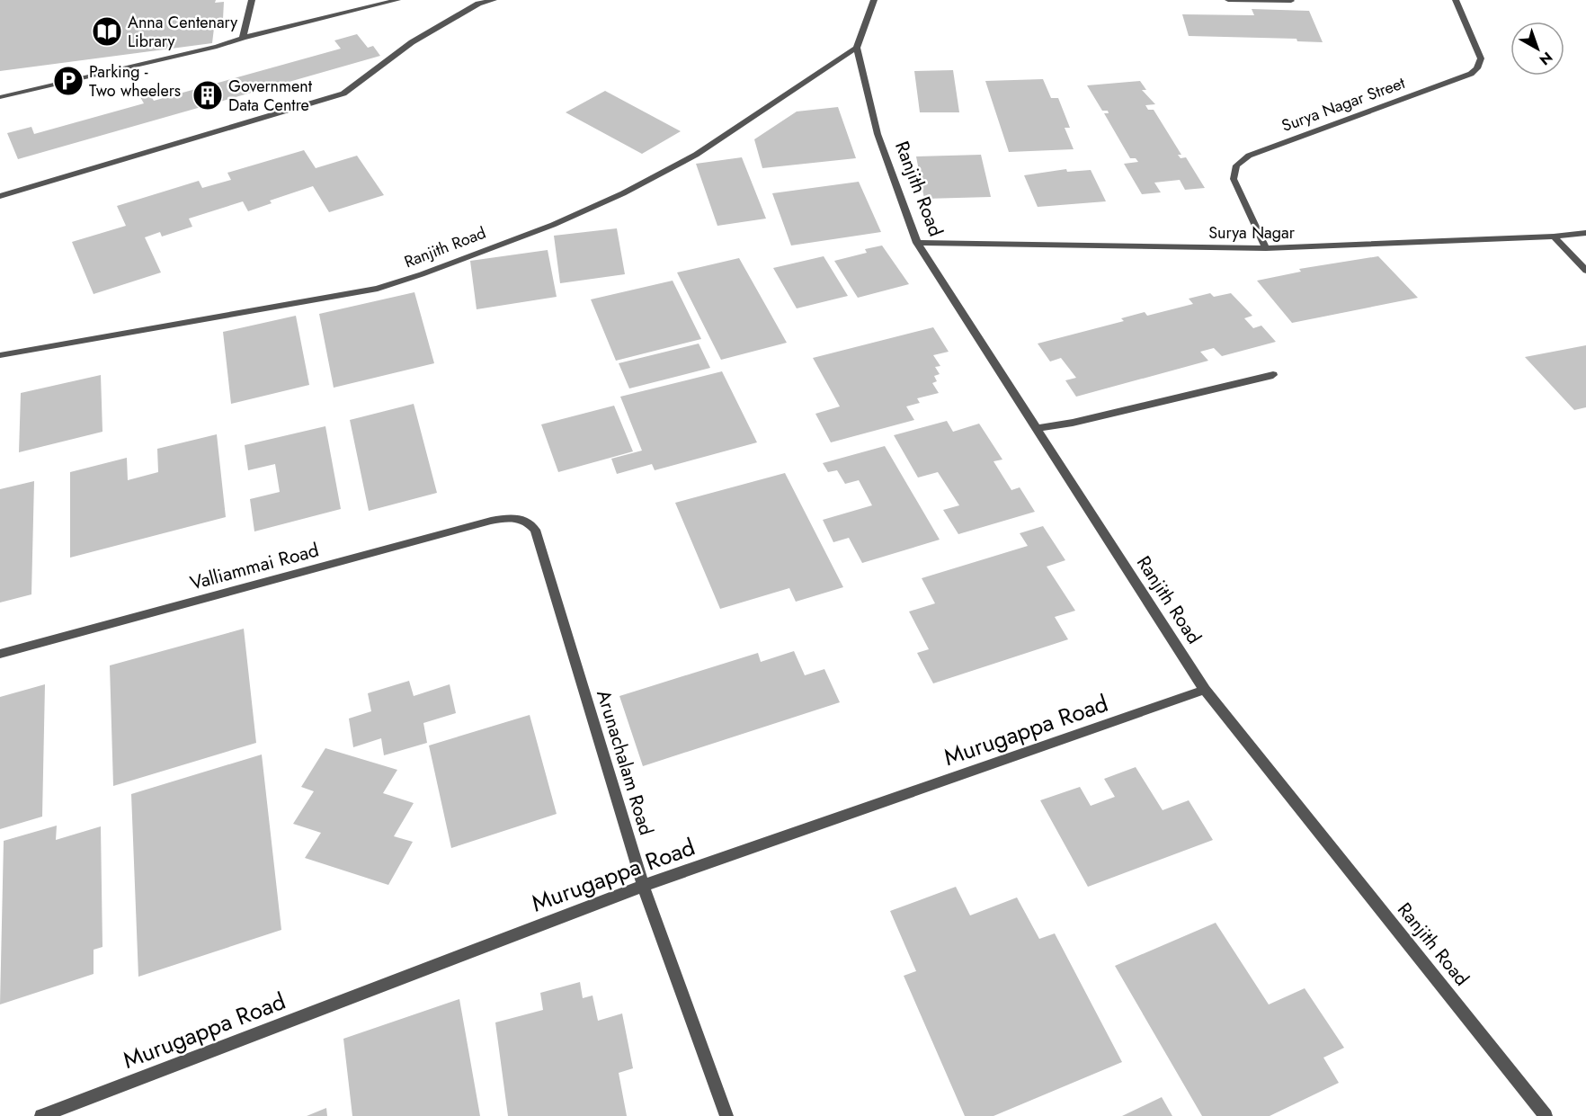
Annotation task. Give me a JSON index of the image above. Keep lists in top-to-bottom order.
{
  "streets": {
    "street": [
      "Surya Nagar Street",
      "Ranjith Road",
      "Surya Nagar",
      "Valliammai Road",
      "Murugappa Road",
      "Arunachalam Road"
    ]
  },
  "crossings": [
    ["Surya Nagar Street", "Surya Nagar"],
    ["Ranjith Road", "Surya Nagar"],
    ["Ranjith Road", "Murugappa Road"],
    ["Valliammai Road", "Arunachalam Road"],
    ["Murugappa Road", "Arunachalam Road"]
  ],
  "places": {
    "library": ["Anna Centenary Library"],
    "parking": ["Parking - Two wheelers"],
    "building": ["Government Data Centre"]
  },
  "north": "bottom right"
}
